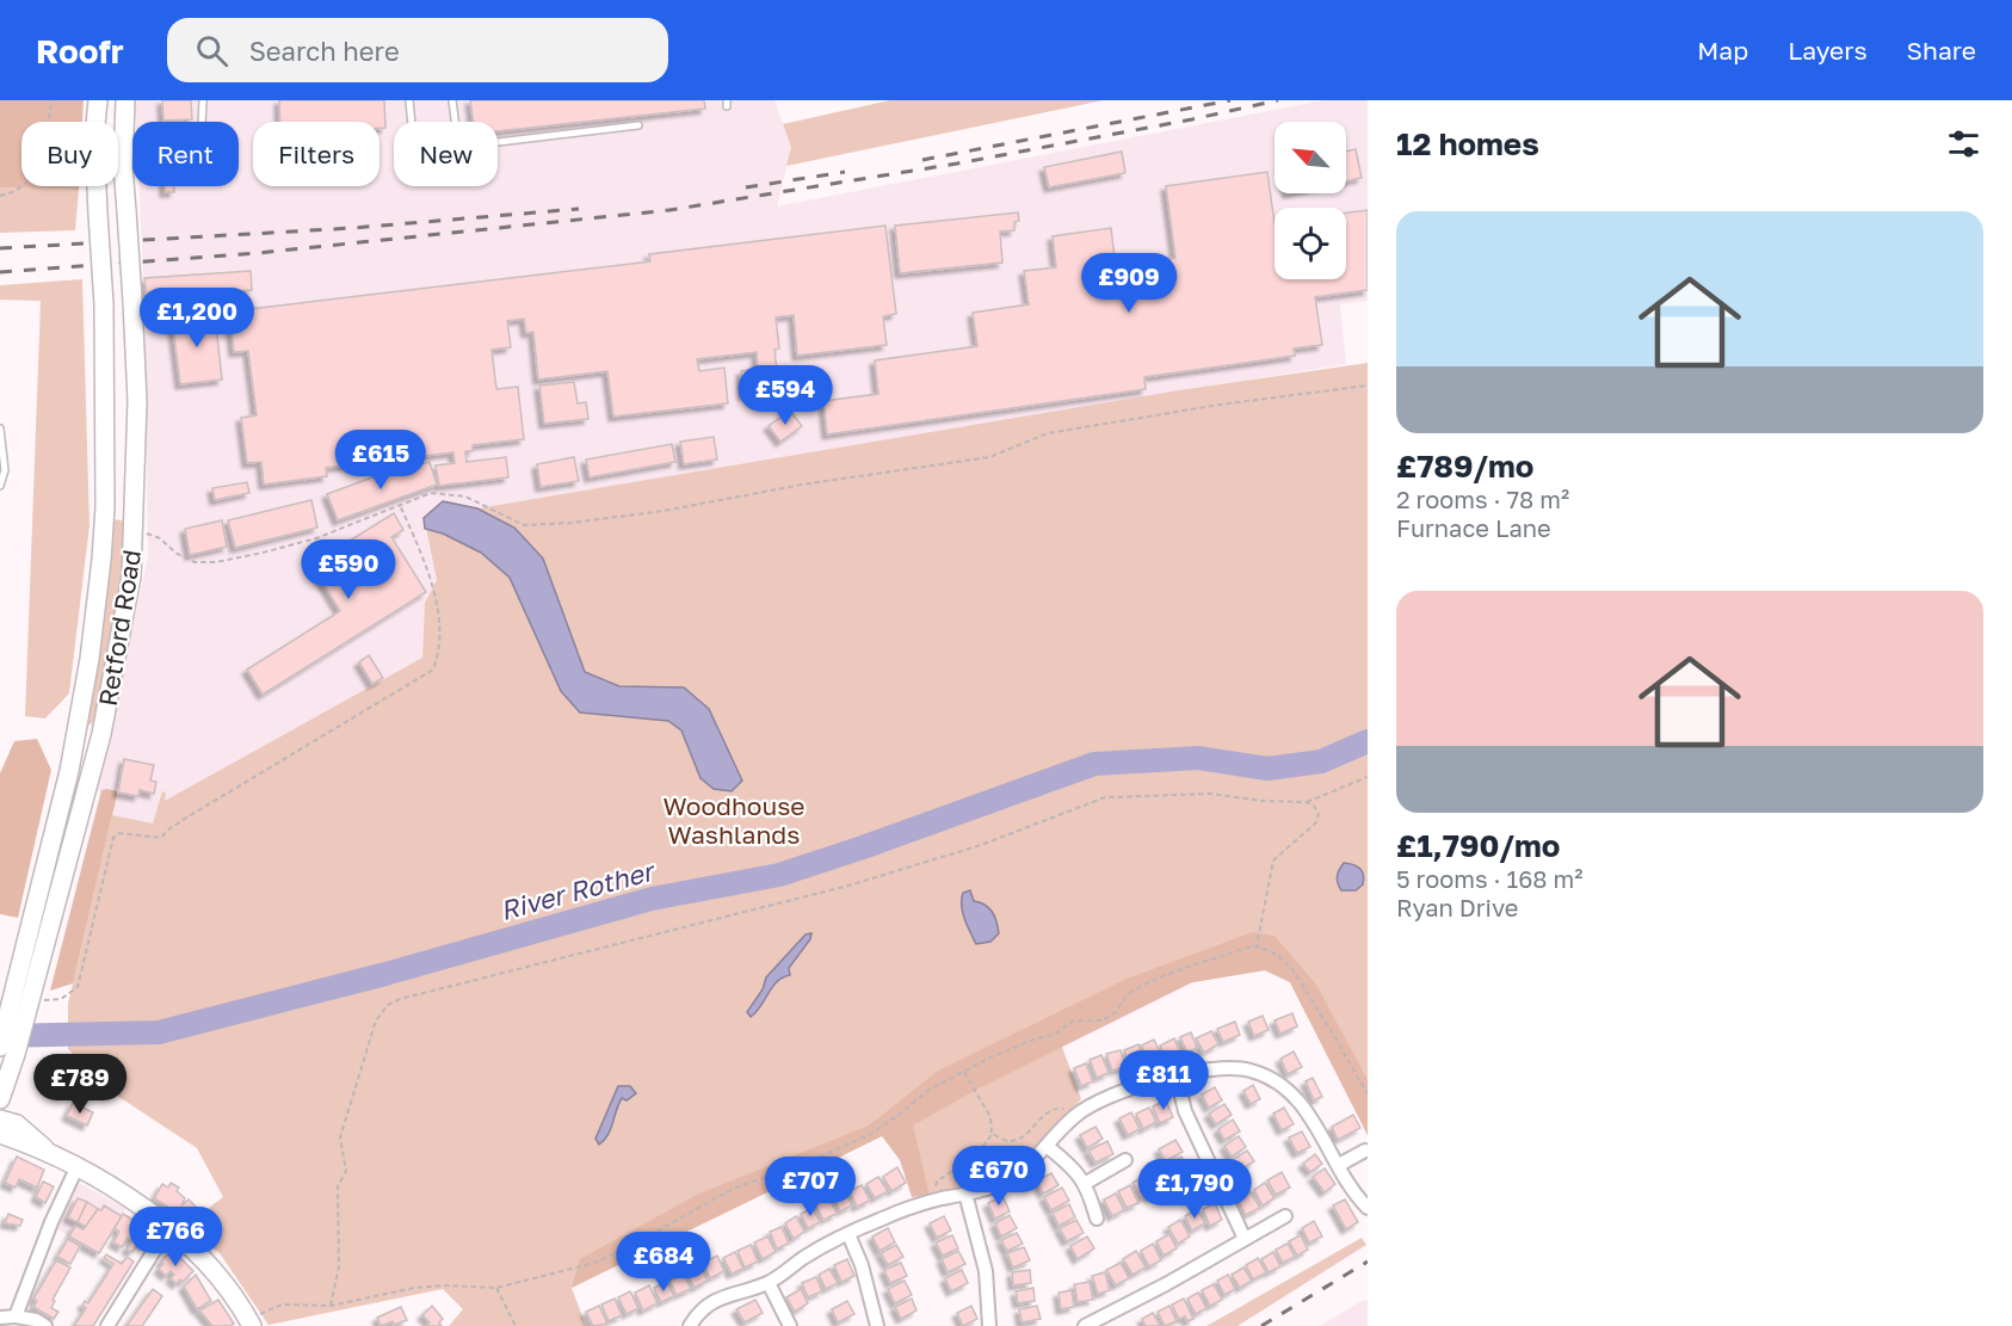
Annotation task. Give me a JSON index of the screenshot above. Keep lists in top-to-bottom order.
{
  "streets": {
    "main road": ["Retford Road"]
  },
  "water": ["River Rother"],
  "parks": ["Woodhouse Washlands"],
  "north": "top left",
  "page": {
    "header": "Roofr",
    "search": "Search here",
    "nav": ["Map", "Layers", "Share"],
    "heading": "12 homes",
    "chip": [
      "Buy",
      "Rent",
      "Filters",
      "New"
    ],
    "list": [
      {
        "name": "£789/mo",
        "note": "2 rooms · 78 m² · Furnace Lane"
      },
      {
        "name": "£1,790/mo",
        "note": "5 rooms · 168 m² · Ryan Drive"
      }
    ],
    "price": [
      "£909",
      "£1,200",
      "£594",
      "£615",
      "£590",
      "£811",
      "£789",
      "£670",
      "£707",
      "£1,790",
      "£766",
      "£684"
    ]
  }
}
